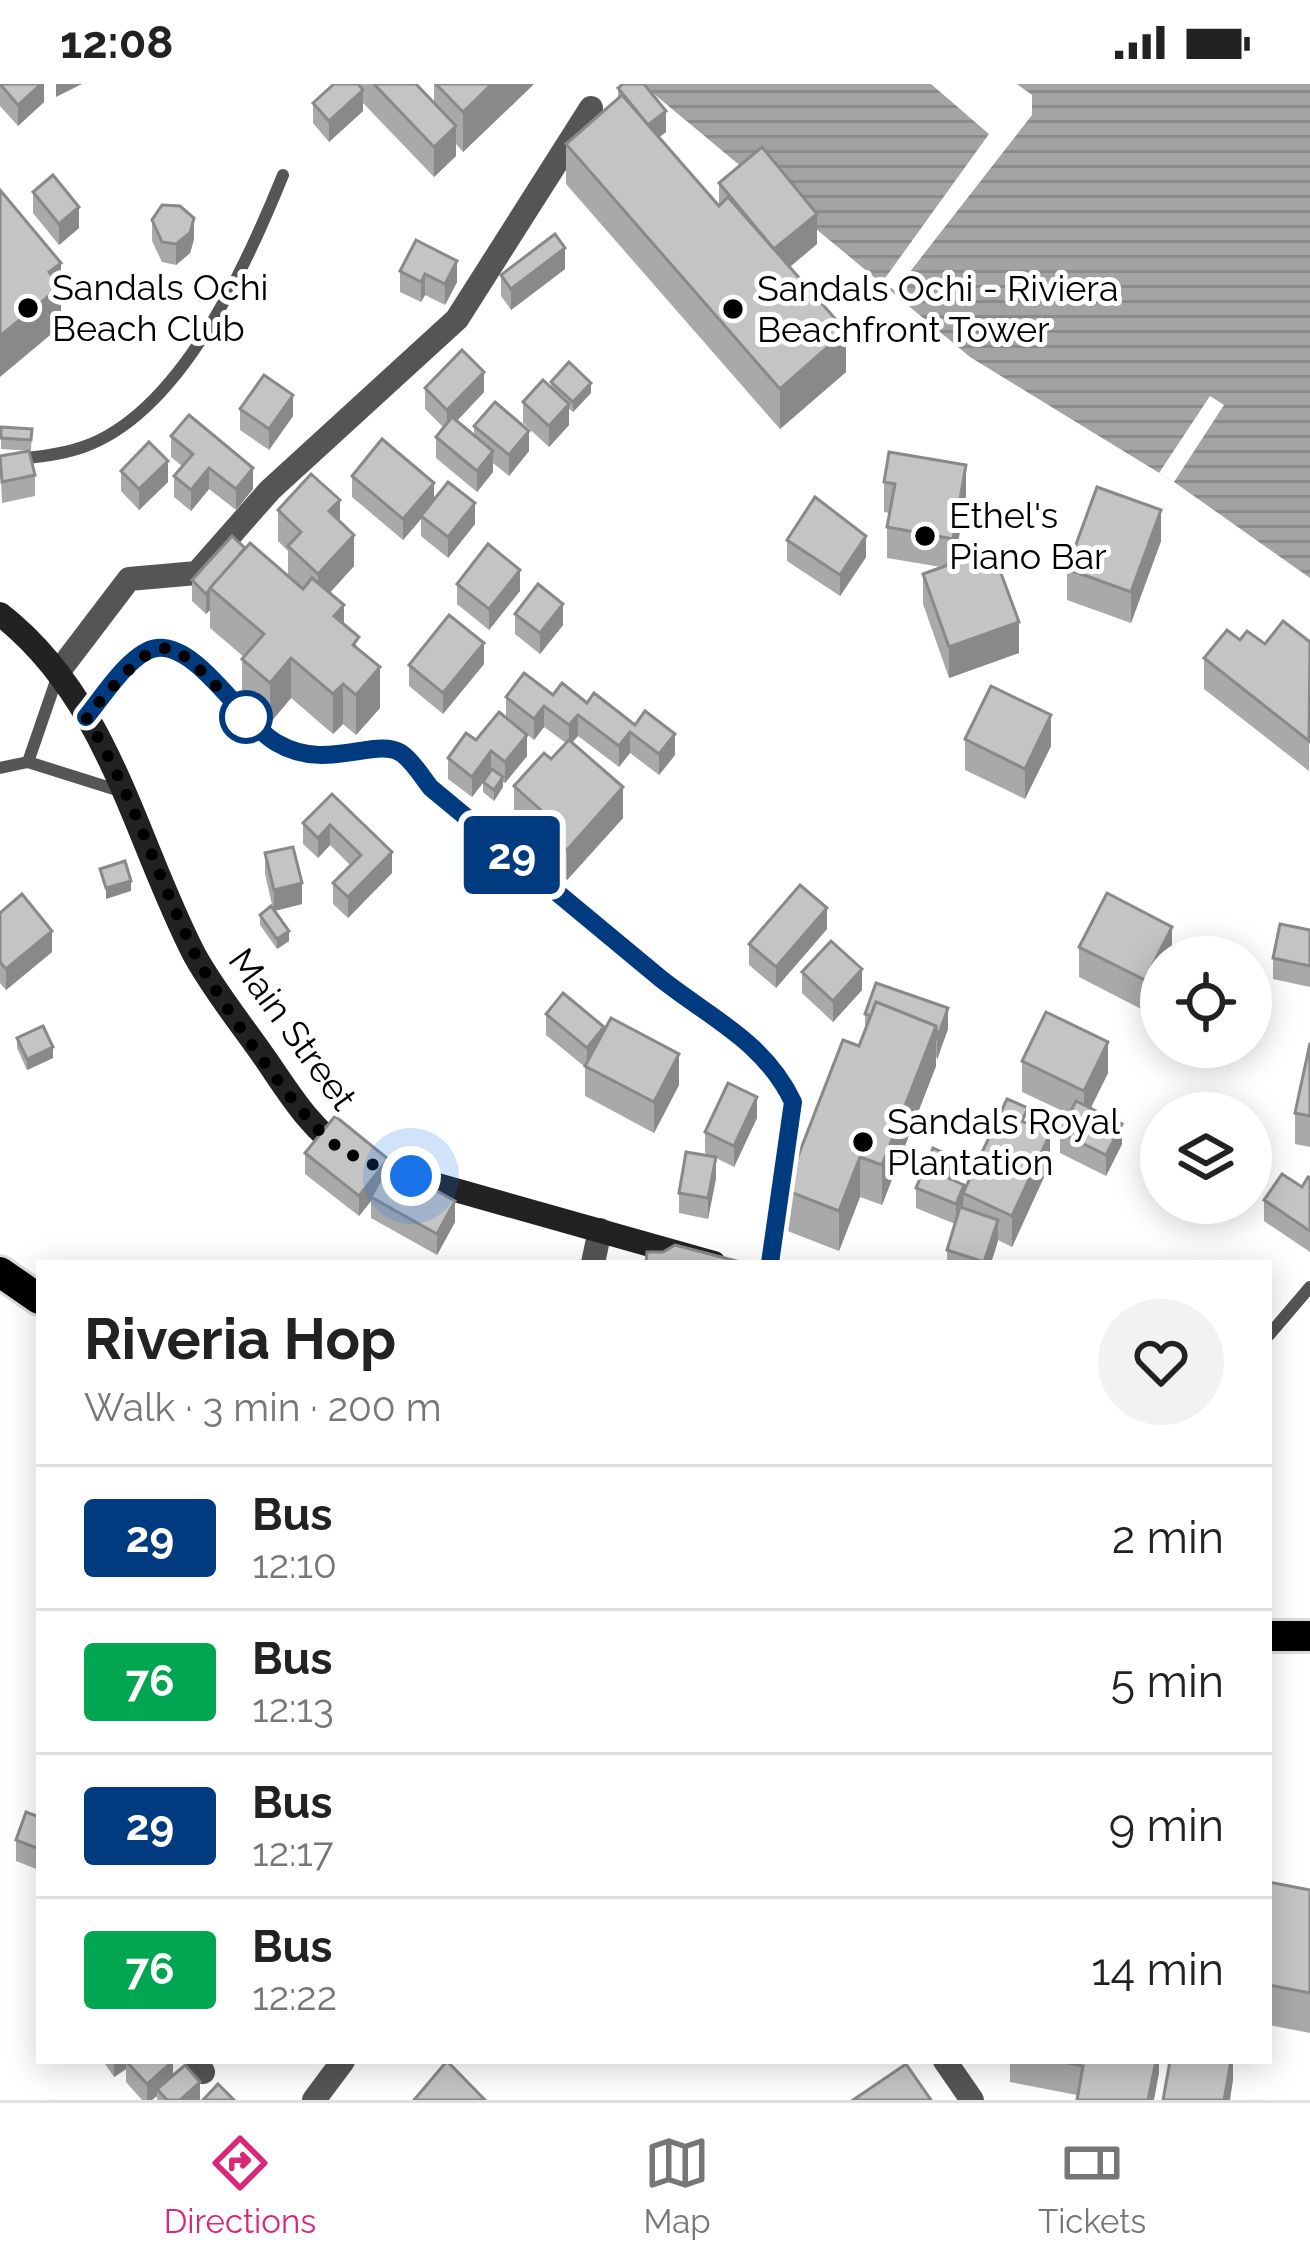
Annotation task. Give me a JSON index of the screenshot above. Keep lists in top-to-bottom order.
{
  "streets": {
    "street": ["Main Street"]
  },
  "places": [
    "Sandals Ochi Beach Club",
    "Sandals Ochi - Riviera Beachfront Tower",
    "Ethel's Piano Bar",
    "Sandals Royal Plantation"
  ],
  "lines": ["bus line 29"],
  "page": {
    "status": "12:08",
    "on_map": "29",
    "heading": ["Riveria Hop", "Walk · 3 min · 200 m"],
    "list": [
      {
        "mark": "29",
        "name": "Bus",
        "note": "12:10",
        "value": "2 min"
      },
      {
        "mark": "76",
        "name": "Bus",
        "note": "12:13",
        "value": "5 min"
      },
      {
        "mark": "29",
        "name": "Bus",
        "note": "12:17",
        "value": "9 min"
      },
      {
        "mark": "76",
        "name": "Bus",
        "note": "12:22",
        "value": "14 min"
      }
    ],
    "tabs": ["Directions", "Map", "Tickets"]
  }
}
